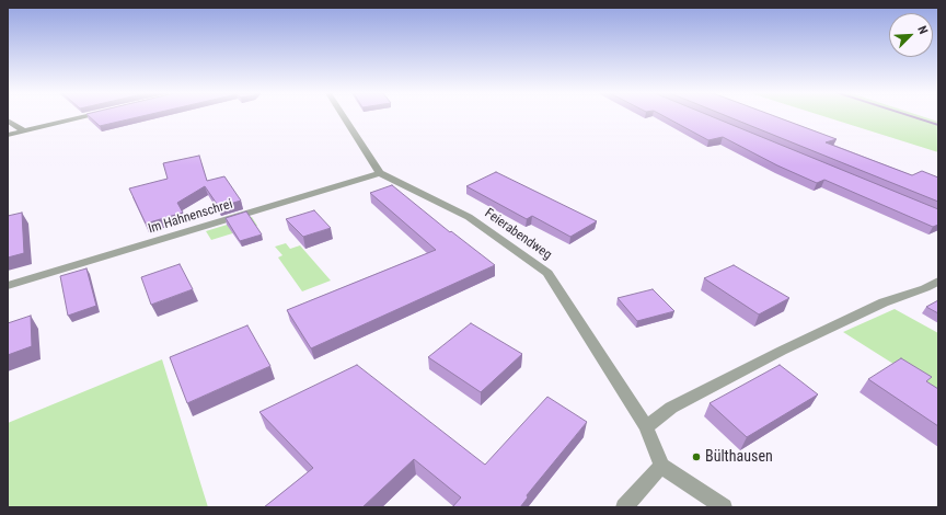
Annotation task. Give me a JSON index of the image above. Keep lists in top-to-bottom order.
{
  "streets": {
    "street": ["Im Hahnenschrei", "Feierabendweg"]
  },
  "crossings": [
    ["Im Hahnenschrei", "Feierabendweg"]
  ],
  "places": ["Bülthausen"],
  "north": "top right"
}
